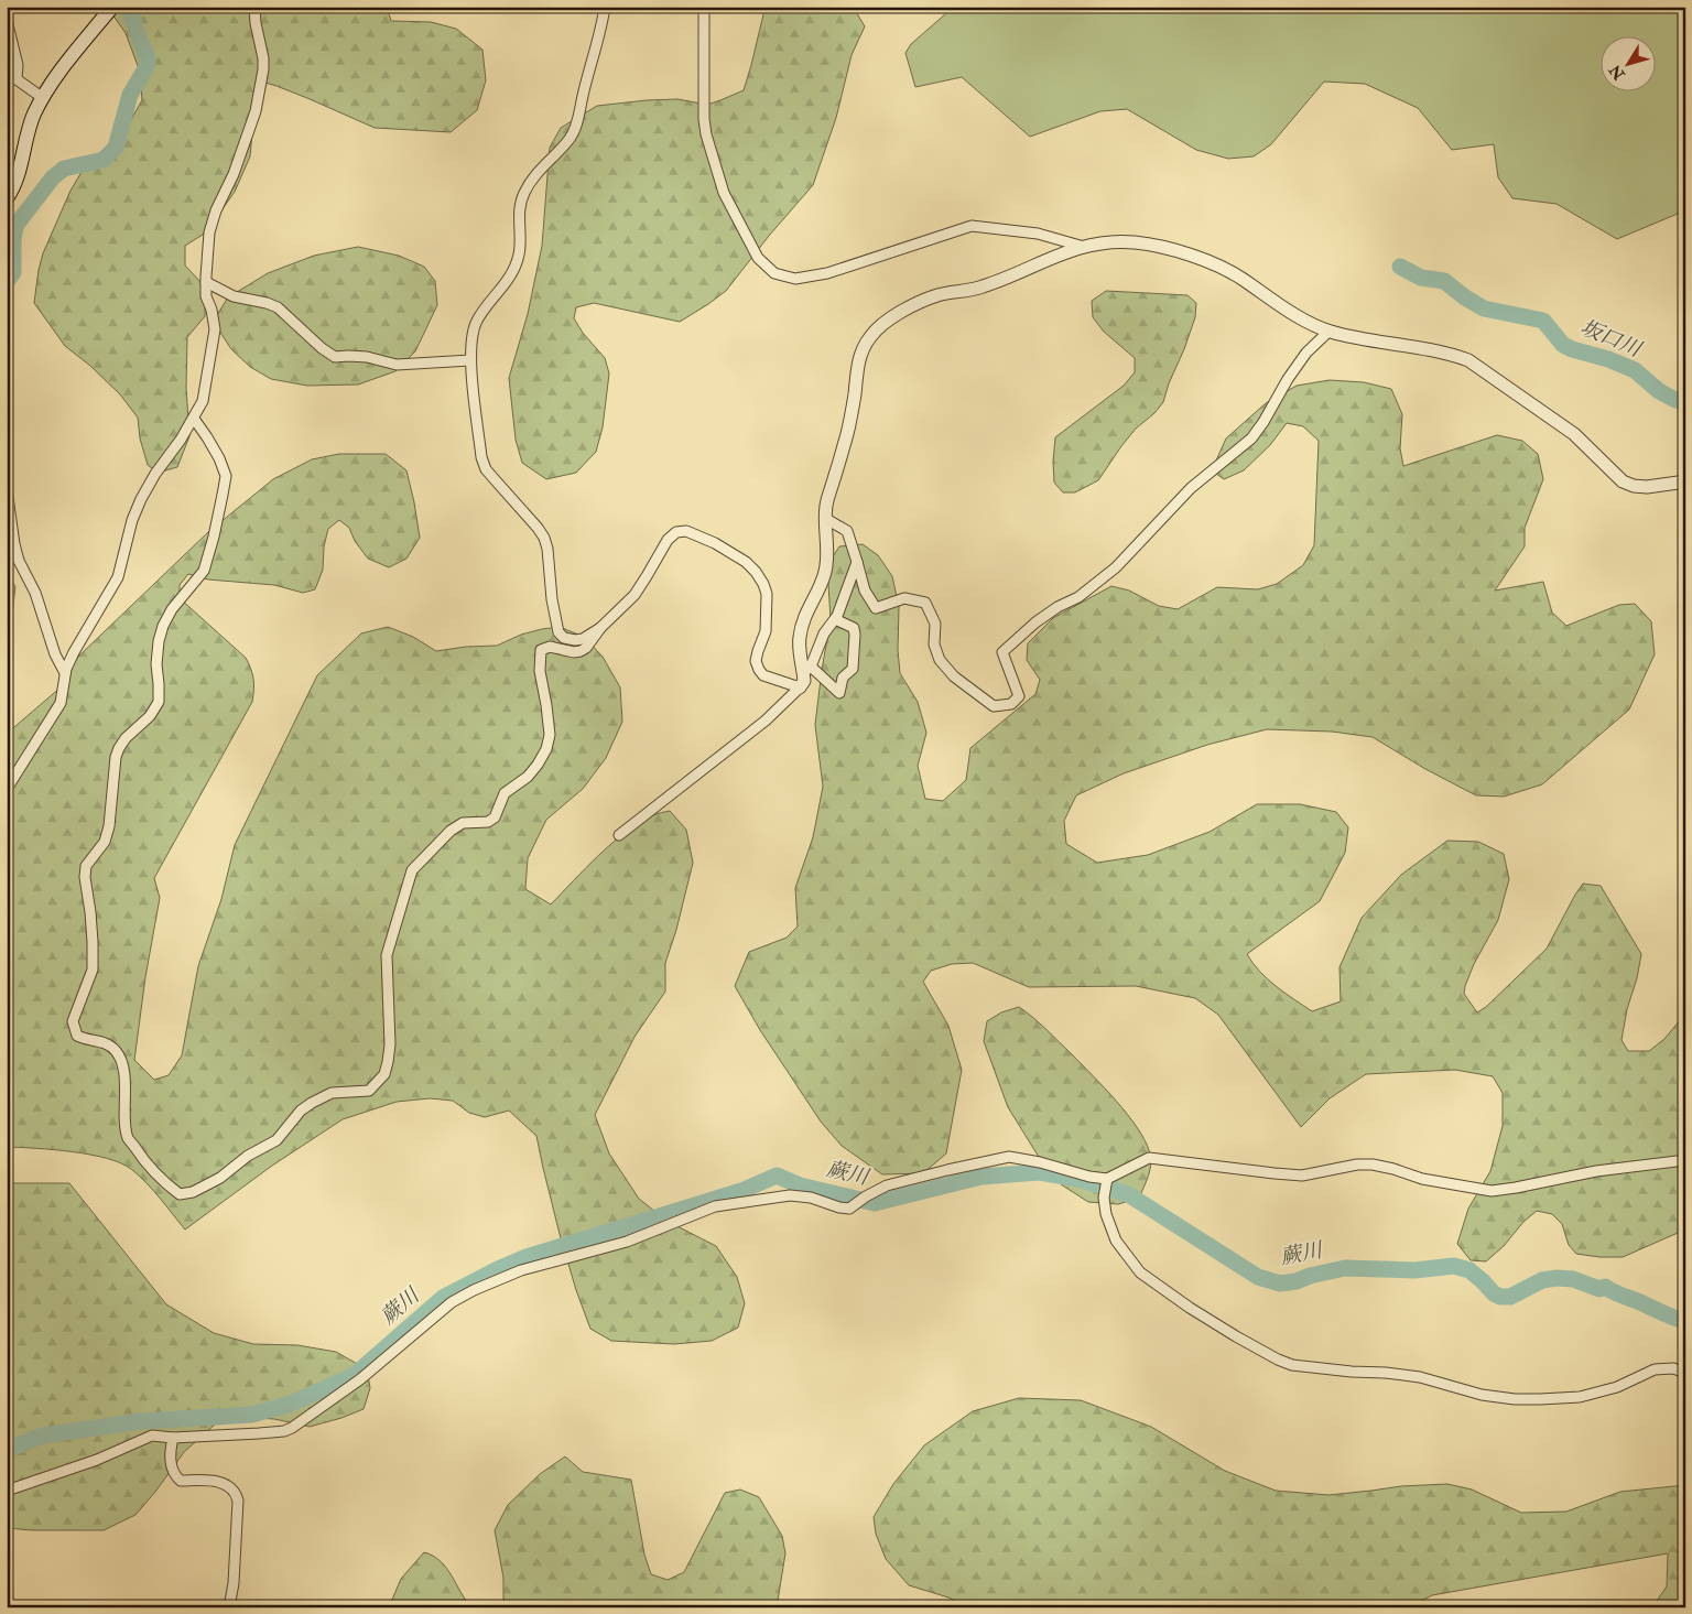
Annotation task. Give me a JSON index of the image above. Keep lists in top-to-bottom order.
{
  "water": ["坂口川", "蕨川"],
  "north": "bottom left"
}
